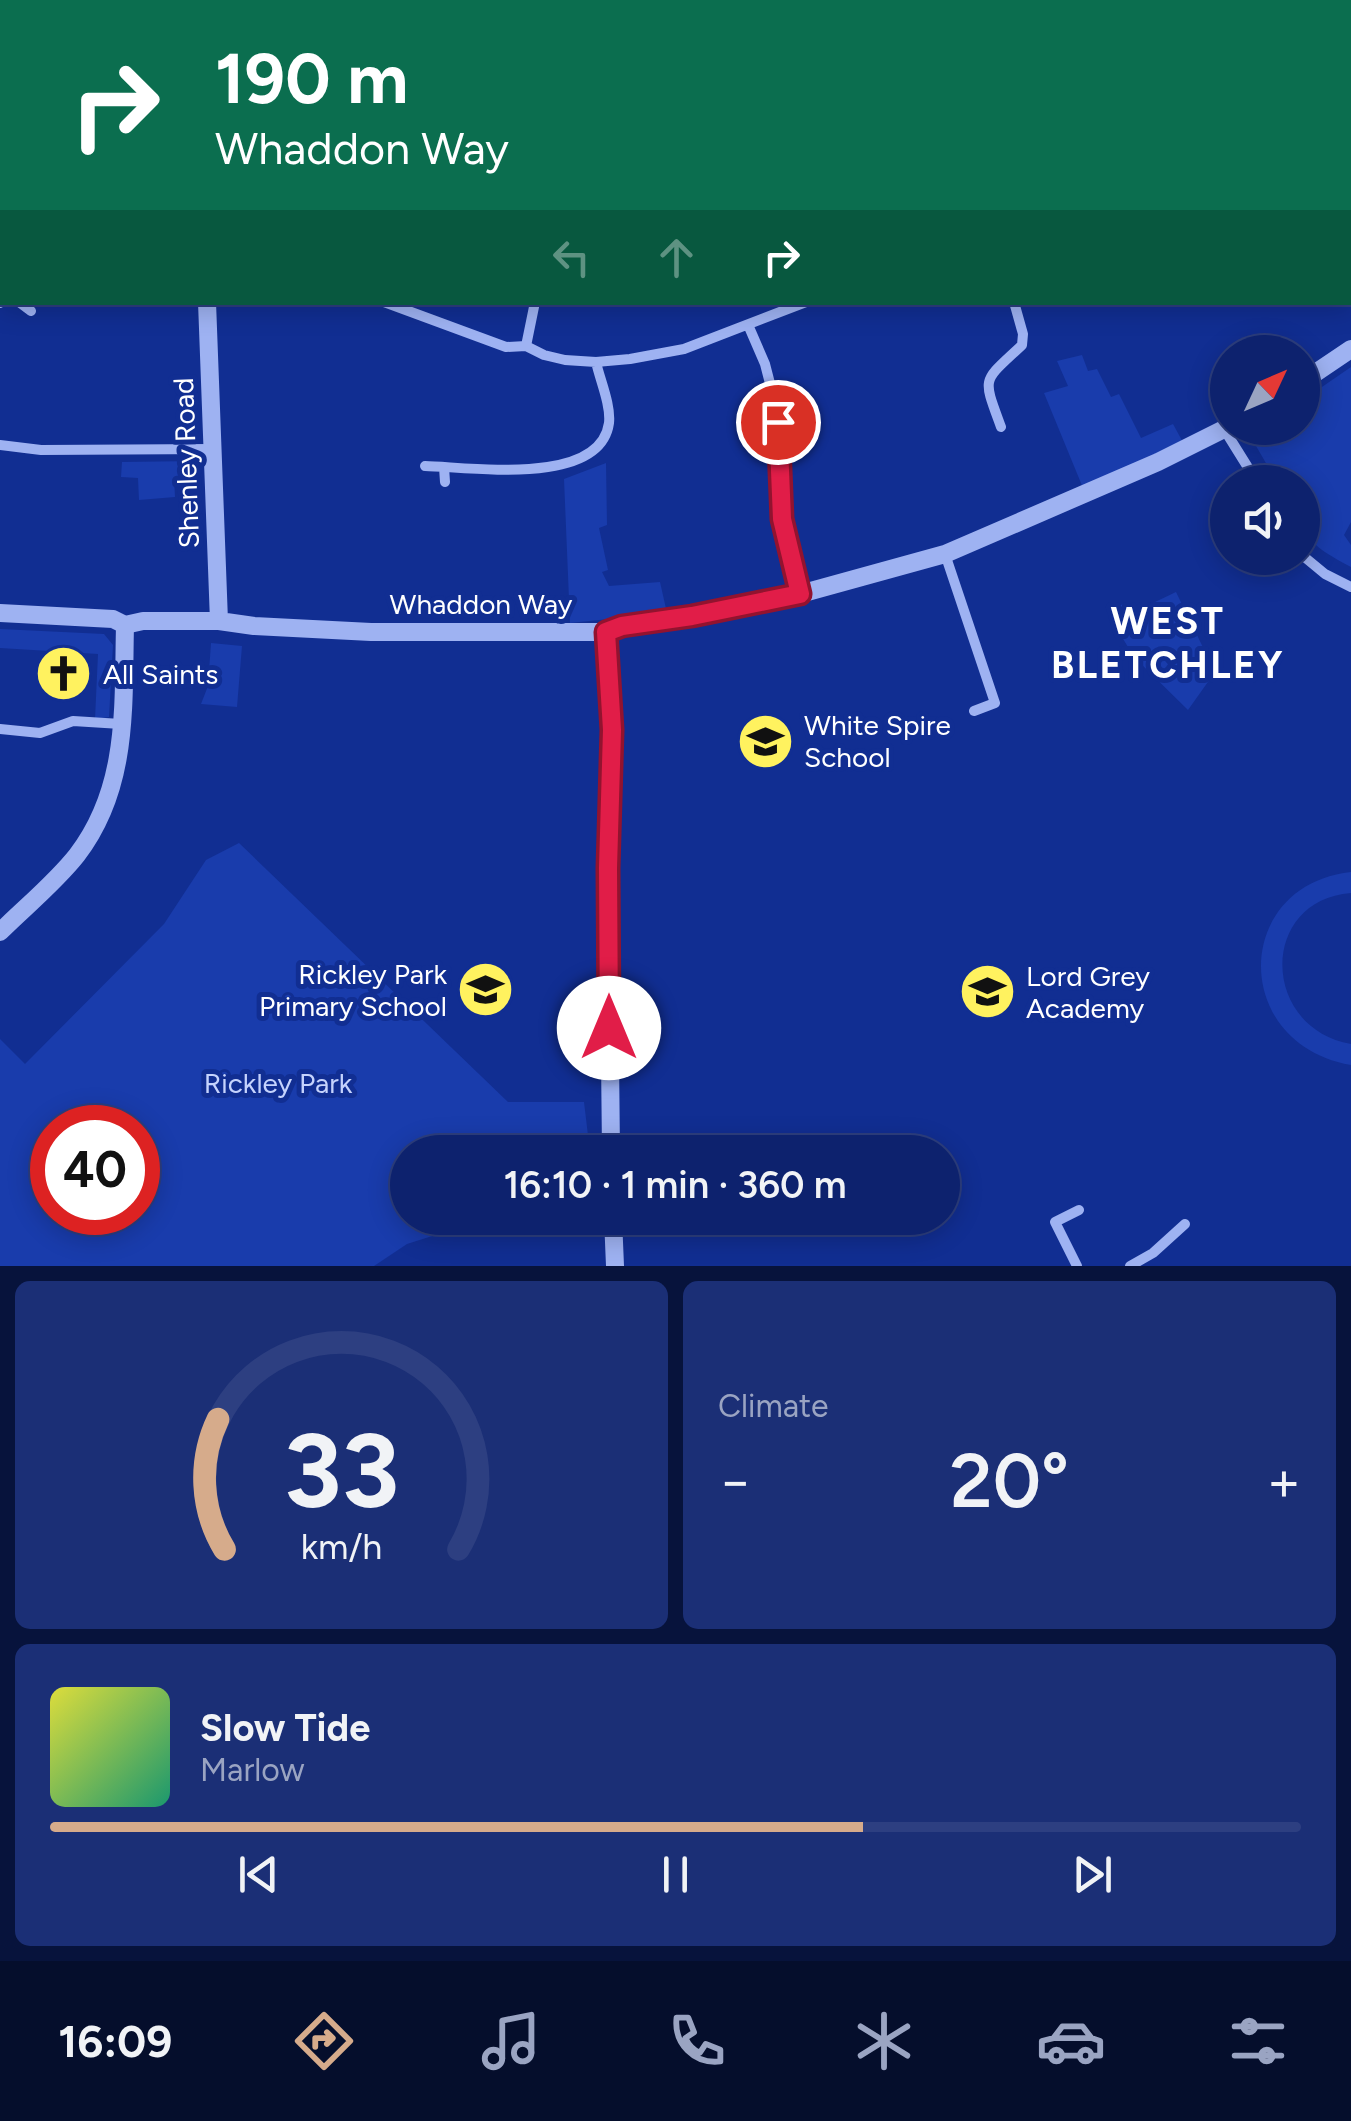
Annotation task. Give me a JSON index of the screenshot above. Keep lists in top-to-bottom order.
{
  "streets": {
    "street": ["Shenley Road", "Whaddon Way"]
  },
  "crossings": [
    ["Shenley Road", "Whaddon Way"]
  ],
  "districts": ["WEST BLETCHLEY"],
  "parks": ["Rickley Park"],
  "places": {
    "church": ["All Saints"],
    "school or university": ["White Spire School", "Rickley Park Primary School", "Lord Grey Academy"]
  },
  "north": "top right",
  "page": {
    "turn": ["190 m", "Whaddon Way"],
    "limit": "40",
    "trip": "16:10 · 1 min · 360 m",
    "tile": "Climate",
    "heat": ["−", "20°", "+"],
    "song": ["Slow Tide", "Marlow"],
    "tabs": "16:09",
    "gauge": ["33", "km/h"]
  }
}
